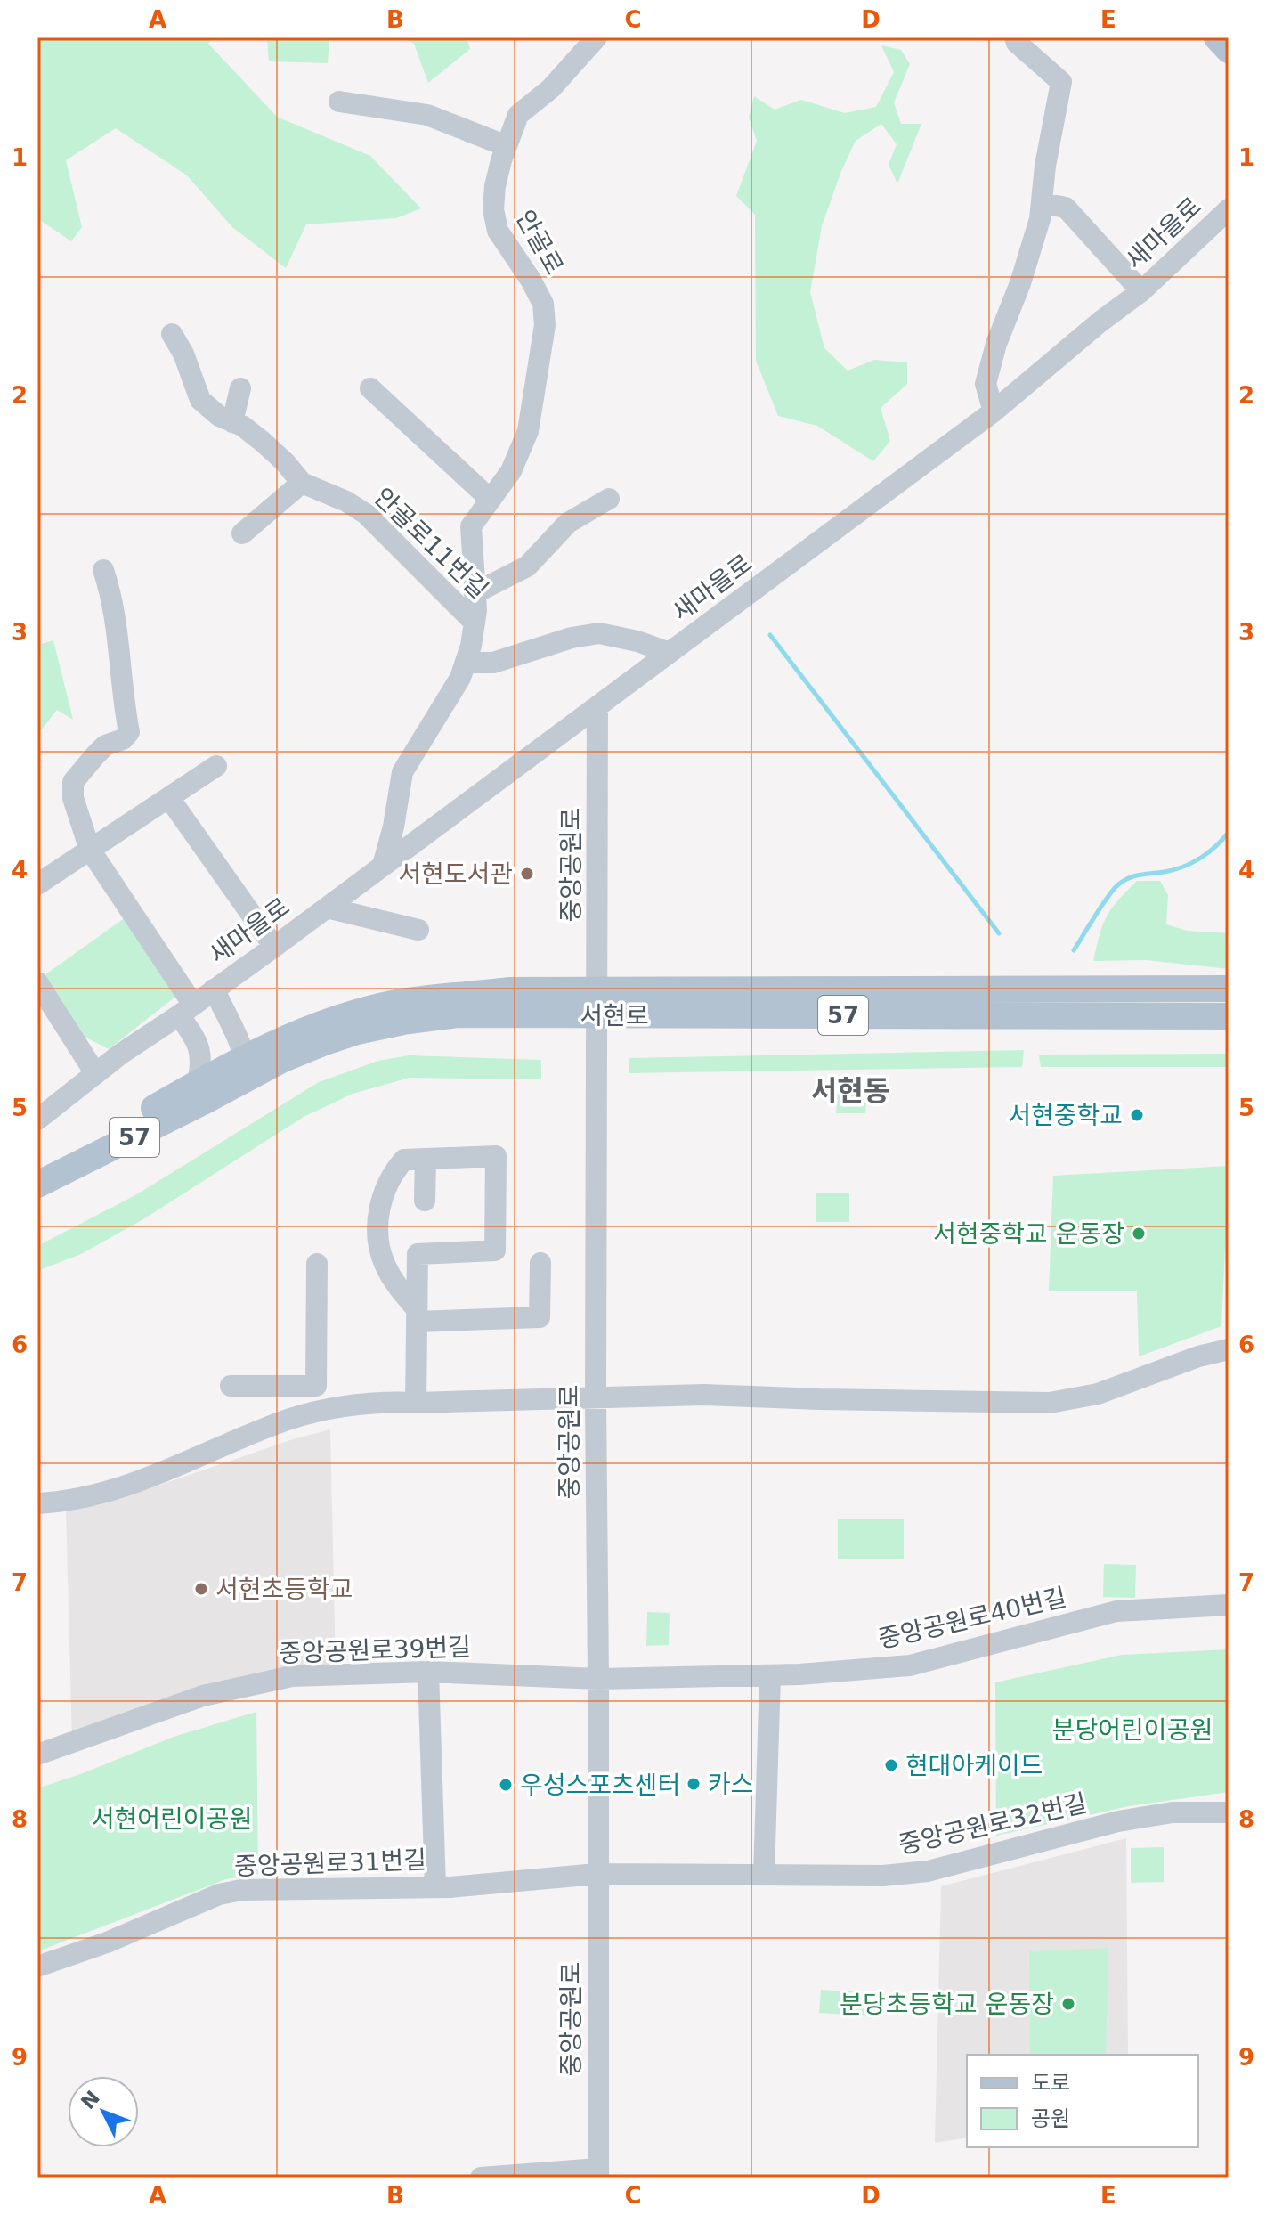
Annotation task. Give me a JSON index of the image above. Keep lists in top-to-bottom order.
{
  "streets": {
    "main road": ["서현로", "57"],
    "street": [
      "새마을로",
      "안골로",
      "안골로11번길",
      "중앙공원로",
      "중앙공원로40번길",
      "중앙공원로39번길",
      "중앙공원로32번길",
      "중앙공원로31번길"
    ]
  },
  "crossings": [
    ["새마을로", "안골로"],
    ["새마을로", "중앙공원로"],
    ["안골로", "안골로11번길"],
    ["중앙공원로", "서현로"],
    ["중앙공원로", "중앙공원로40번길"],
    ["중앙공원로", "중앙공원로39번길"],
    ["중앙공원로", "중앙공원로32번길"],
    ["중앙공원로", "중앙공원로31번길"],
    ["중앙공원로40번길", "중앙공원로39번길"],
    ["중앙공원로32번길", "중앙공원로31번길"]
  ],
  "districts": ["서현동"],
  "parks": ["분당어린이공원", "서현어린이공원"],
  "places": [
    "서현도서관",
    "서현중학교",
    "서현중학교 운동장",
    "서현초등학교",
    "현대아케이드",
    "카스",
    "우성스포츠센터",
    "분당초등학교 운동장"
  ],
  "legend": ["도로", "공원"],
  "north": "top left",
  "grid": {
    "columns": [
      "A",
      "B",
      "C",
      "D",
      "E"
    ],
    "rows": [
      "1",
      "2",
      "3",
      "4",
      "5",
      "6",
      "7",
      "8",
      "9"
    ]
  }
}
